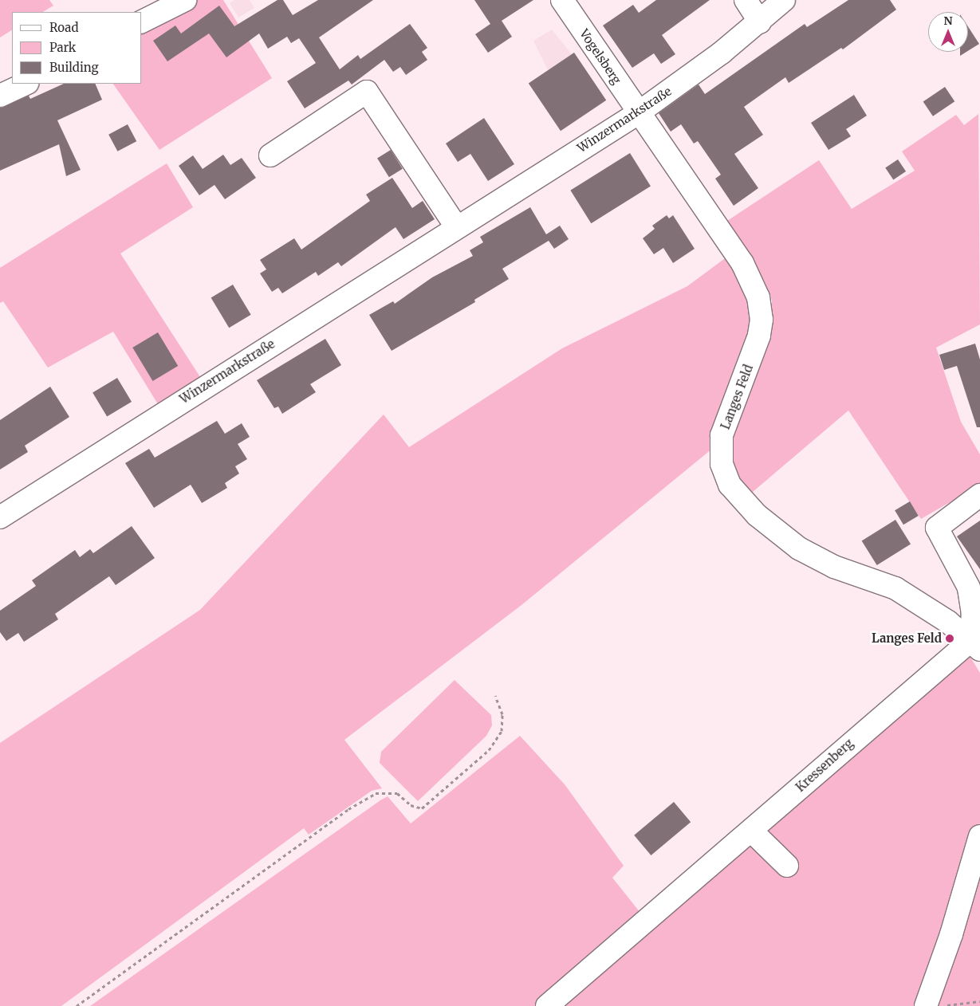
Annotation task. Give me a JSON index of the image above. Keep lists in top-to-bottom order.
{
  "streets": {
    "street": [
      "Vogelsberg",
      "Winzermarkstraße",
      "Langes Feld",
      "Kressenberg"
    ]
  },
  "crossings": [
    ["Vogelsberg", "Winzermarkstraße"],
    ["Vogelsberg", "Langes Feld"],
    ["Winzermarkstraße", "Langes Feld"],
    ["Langes Feld", "Kressenberg"]
  ],
  "places": ["Langes Feld"],
  "legend": ["Road", "Park", "Building"],
  "north": "top"
}
